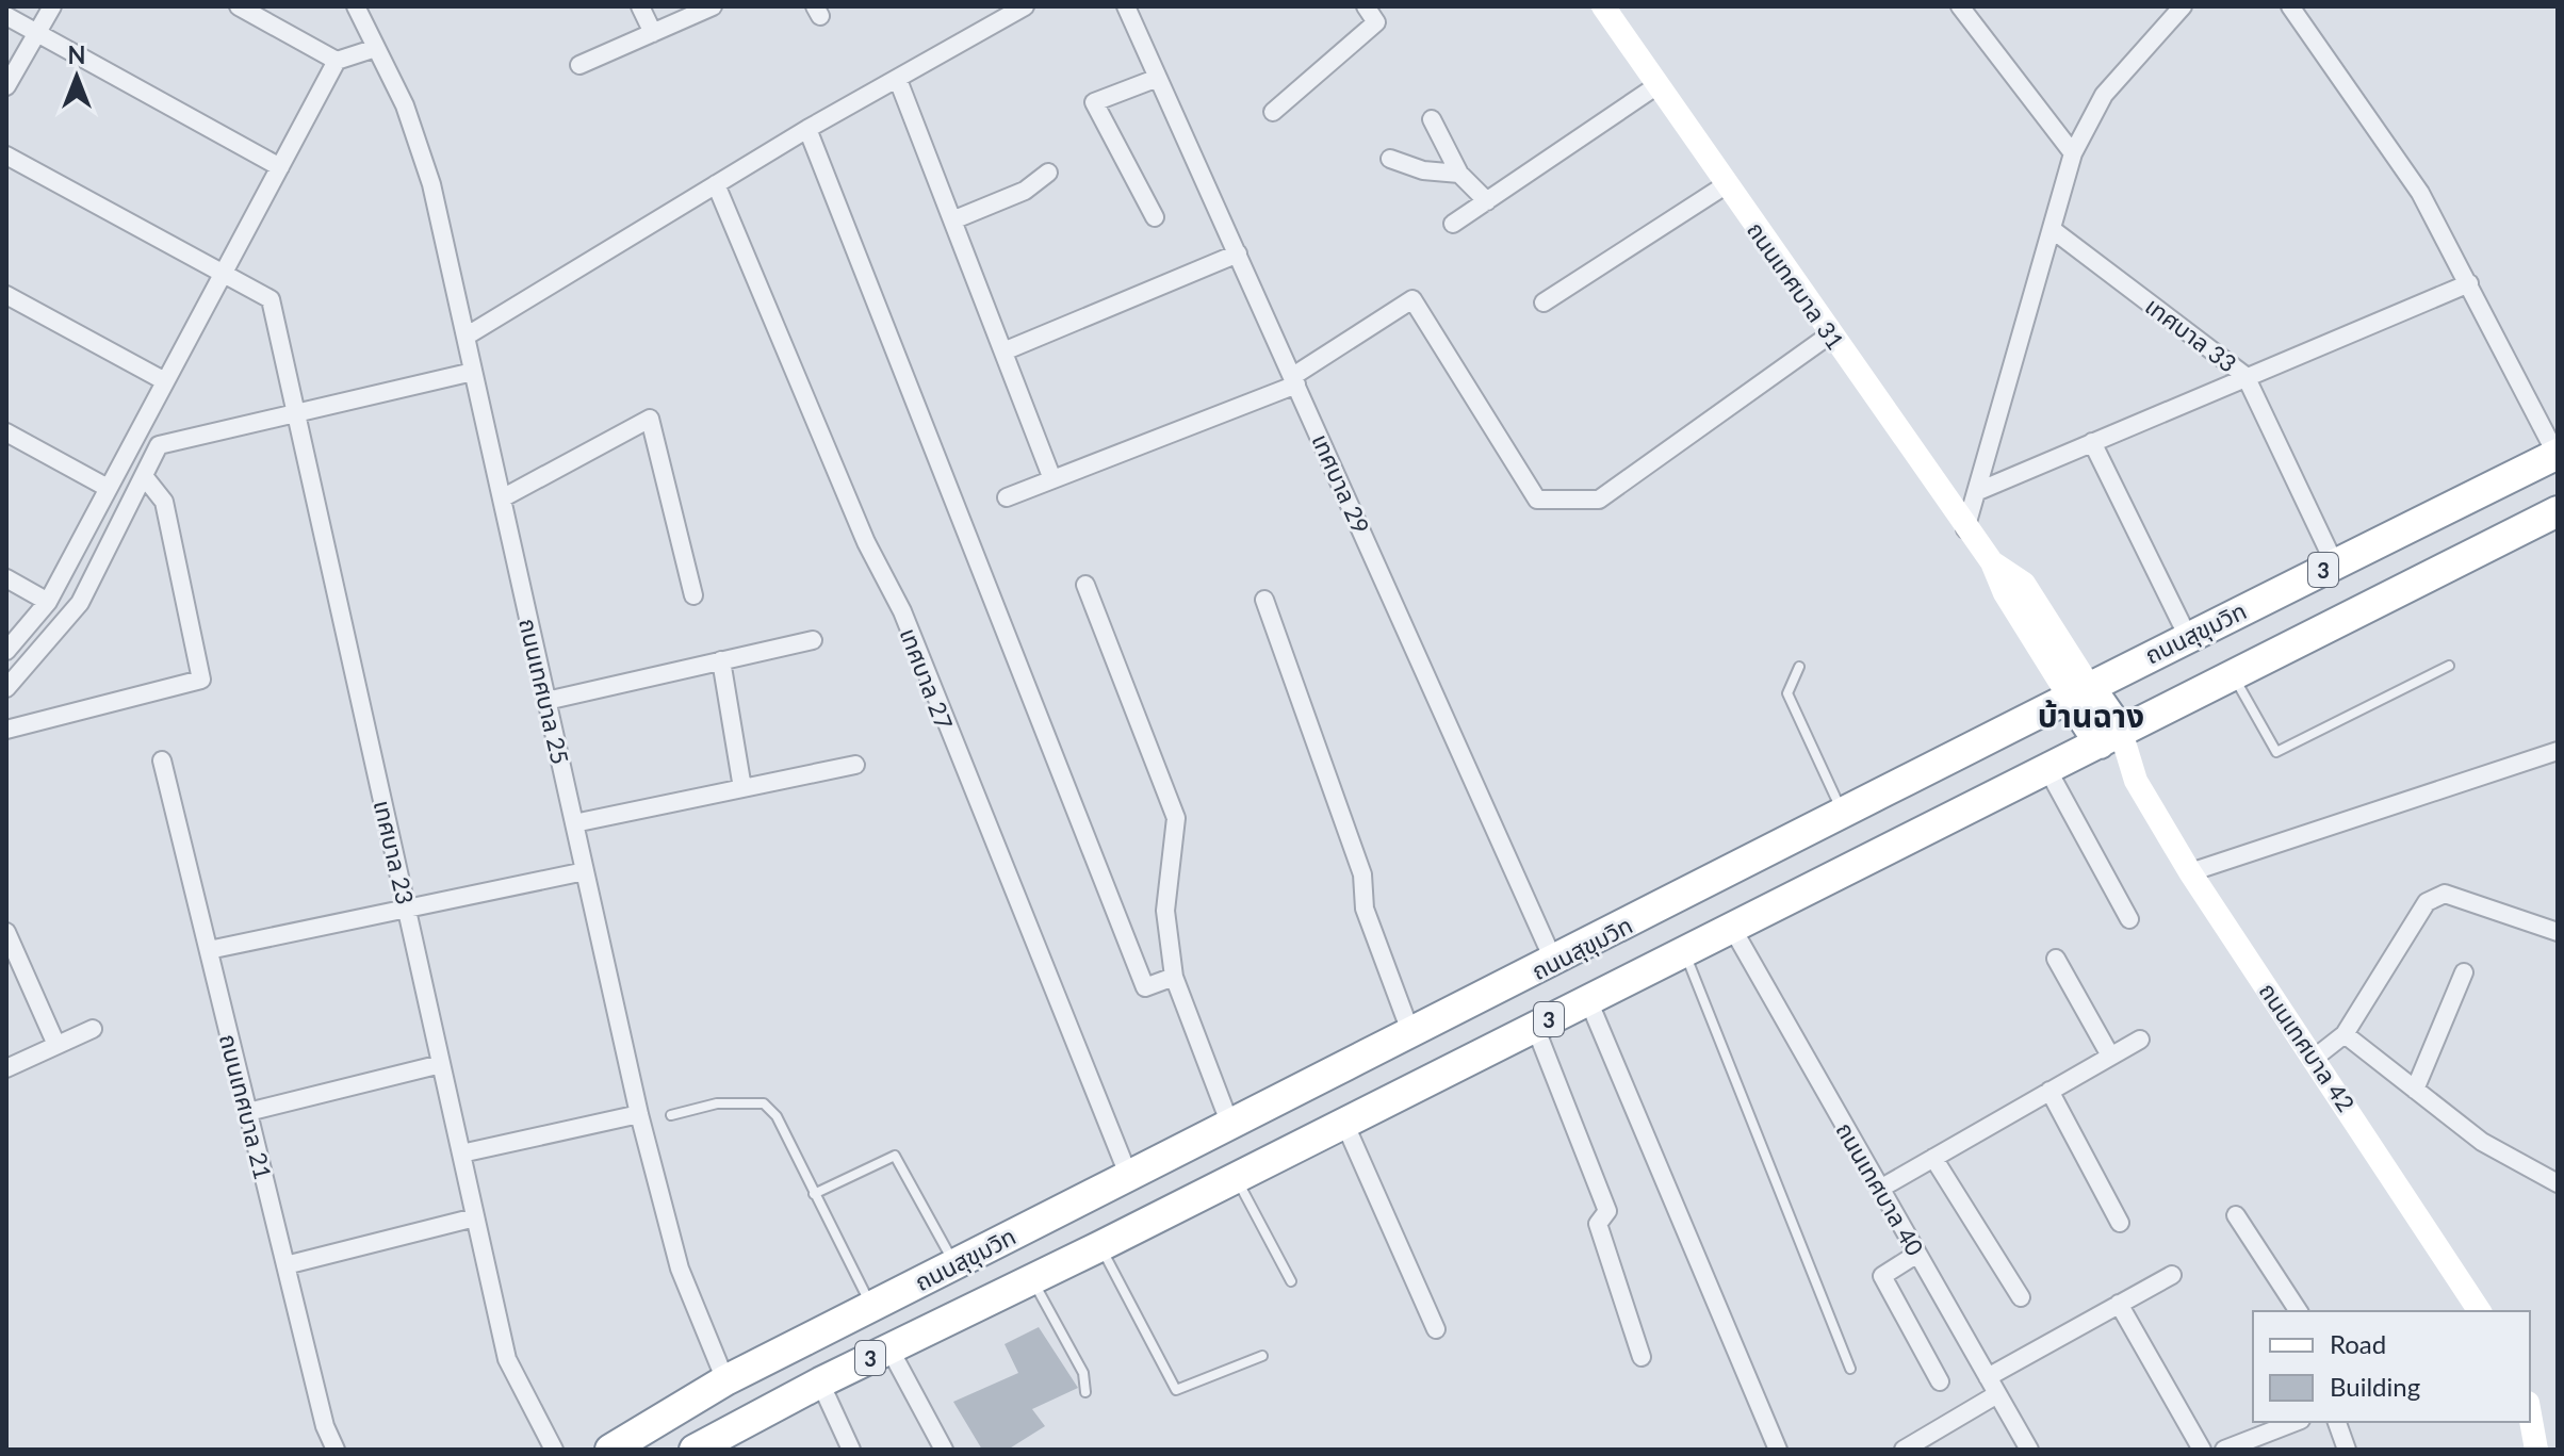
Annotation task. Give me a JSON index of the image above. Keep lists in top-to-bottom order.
{
  "streets": {
    "highway": ["3", "ถนนสุขุมวิท"],
    "main road": ["ถนนเทศบาล 31", "ถนนเทศบาล 42"],
    "street": [
      "เทศบาล 33",
      "เทศบาล 29",
      "เทศบาล 27",
      "ถนนเทศบาล 25",
      "เทศบาล 23",
      "ถนนเทศบาล 21",
      "ถนนเทศบาล 40"
    ]
  },
  "crossings": [
    ["ถนนเทศบาล 31", "ถนนสุขุมวิท"],
    ["เทศบาล 33", "ถนนสุขุมวิท"],
    ["เทศบาล 29", "ถนนสุขุมวิท"],
    ["ถนนสุขุมวิท", "เทศบาล 27"],
    ["ถนนสุขุมวิท", "ถนนเทศบาล 25"],
    ["ถนนสุขุมวิท", "ถนนเทศบาล 42"],
    ["ถนนสุขุมวิท", "ถนนเทศบาล 40"]
  ],
  "districts": ["บ้านฉาง"],
  "legend": ["Road", "Building"],
  "north": "top"
}
